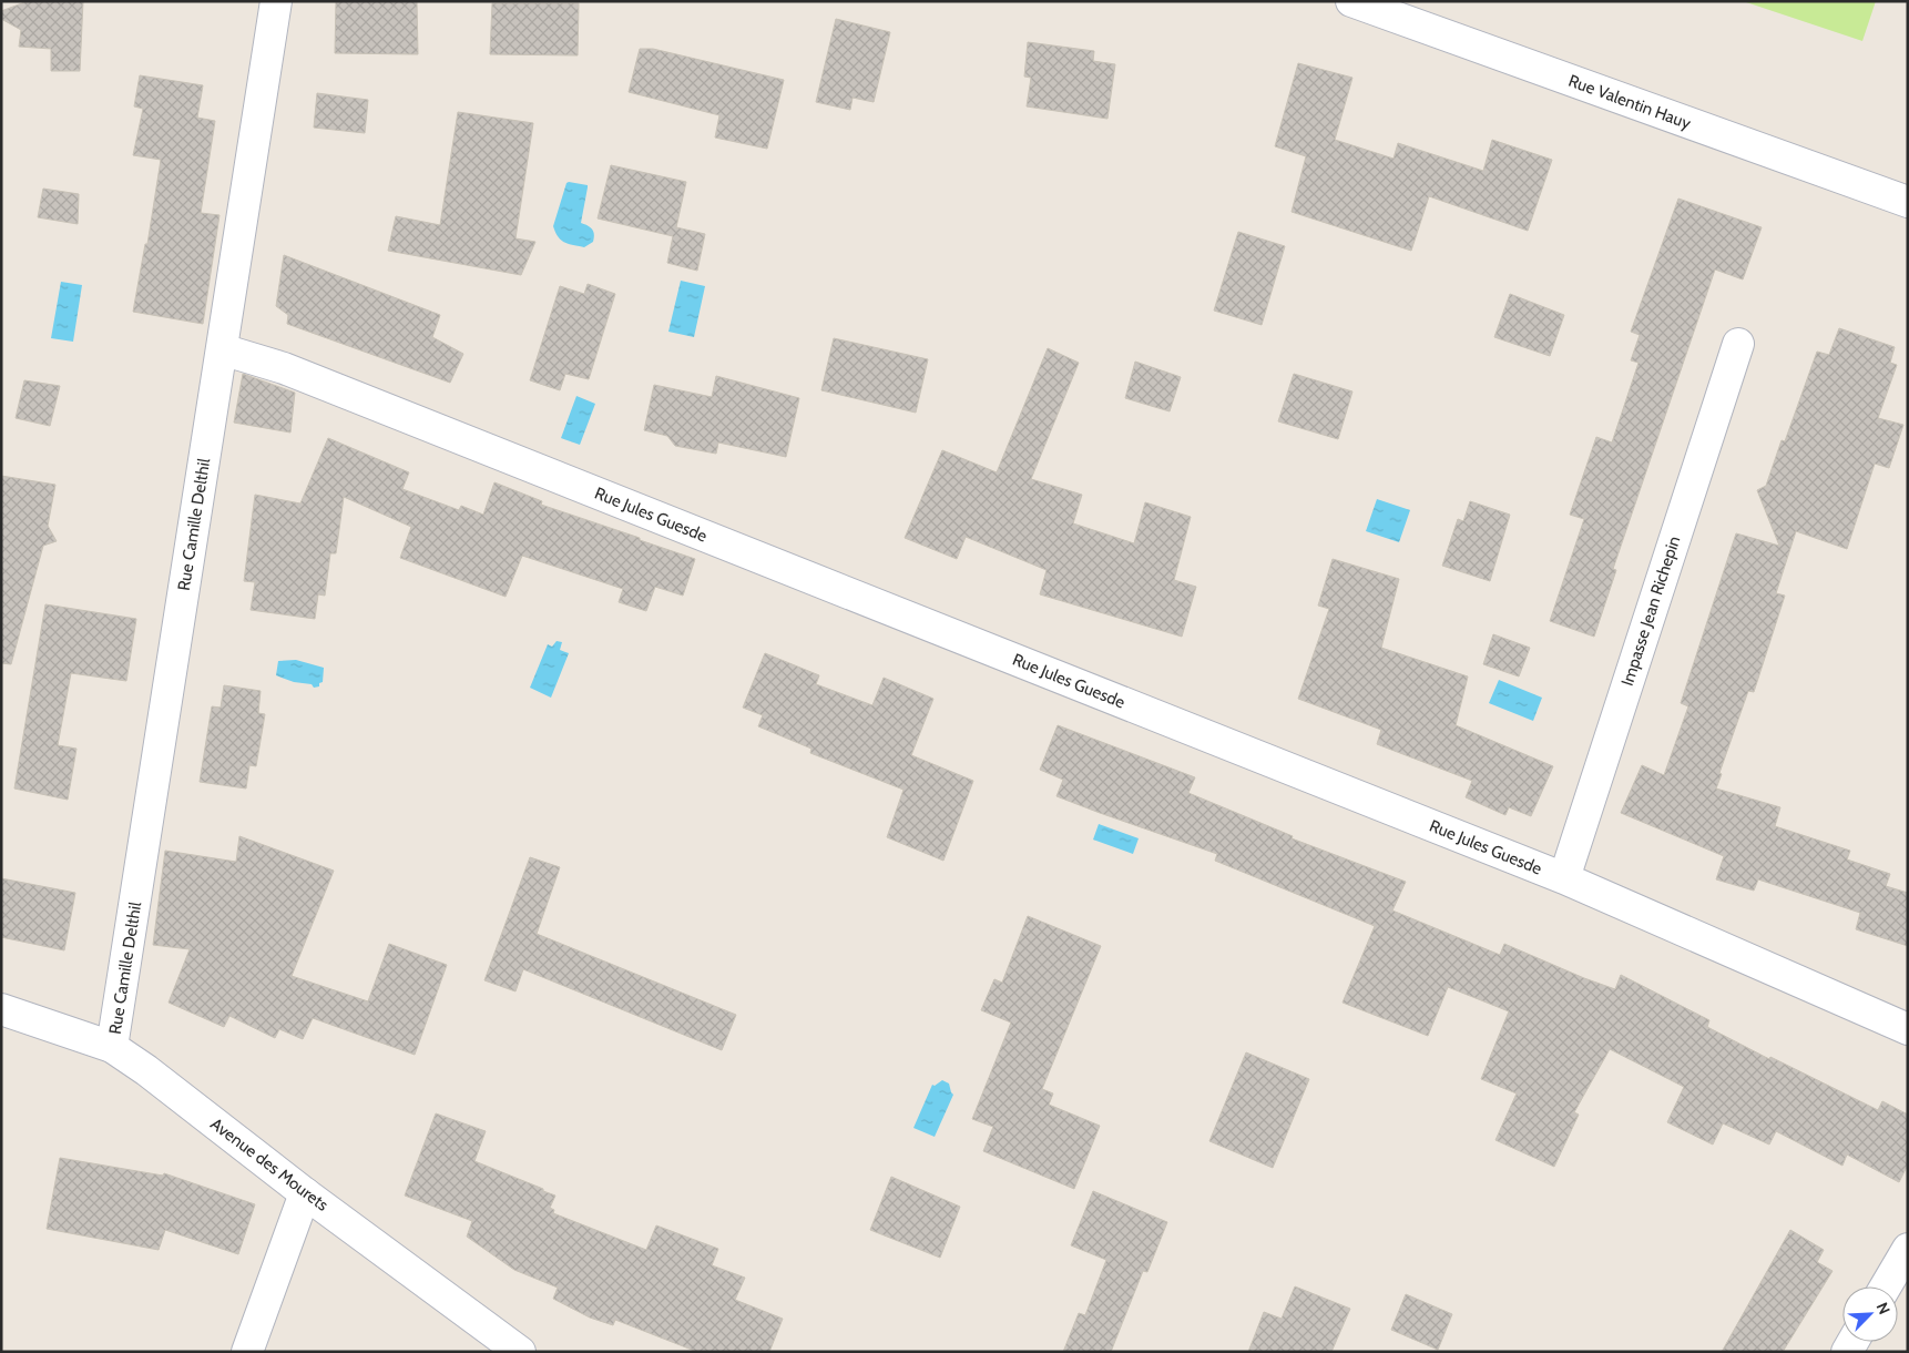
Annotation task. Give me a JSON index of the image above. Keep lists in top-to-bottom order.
{
  "streets": {
    "street": [
      "Rue Valentin Hauy",
      "Rue Jules Guesde",
      "Rue Camille Delthil",
      "Impasse Jean Richepin",
      "Avenue des Mourets"
    ]
  },
  "crossings": [
    ["Rue Jules Guesde", "Rue Camille Delthil"],
    ["Rue Jules Guesde", "Impasse Jean Richepin"],
    ["Rue Camille Delthil", "Avenue des Mourets"]
  ],
  "north": "top right"
}
